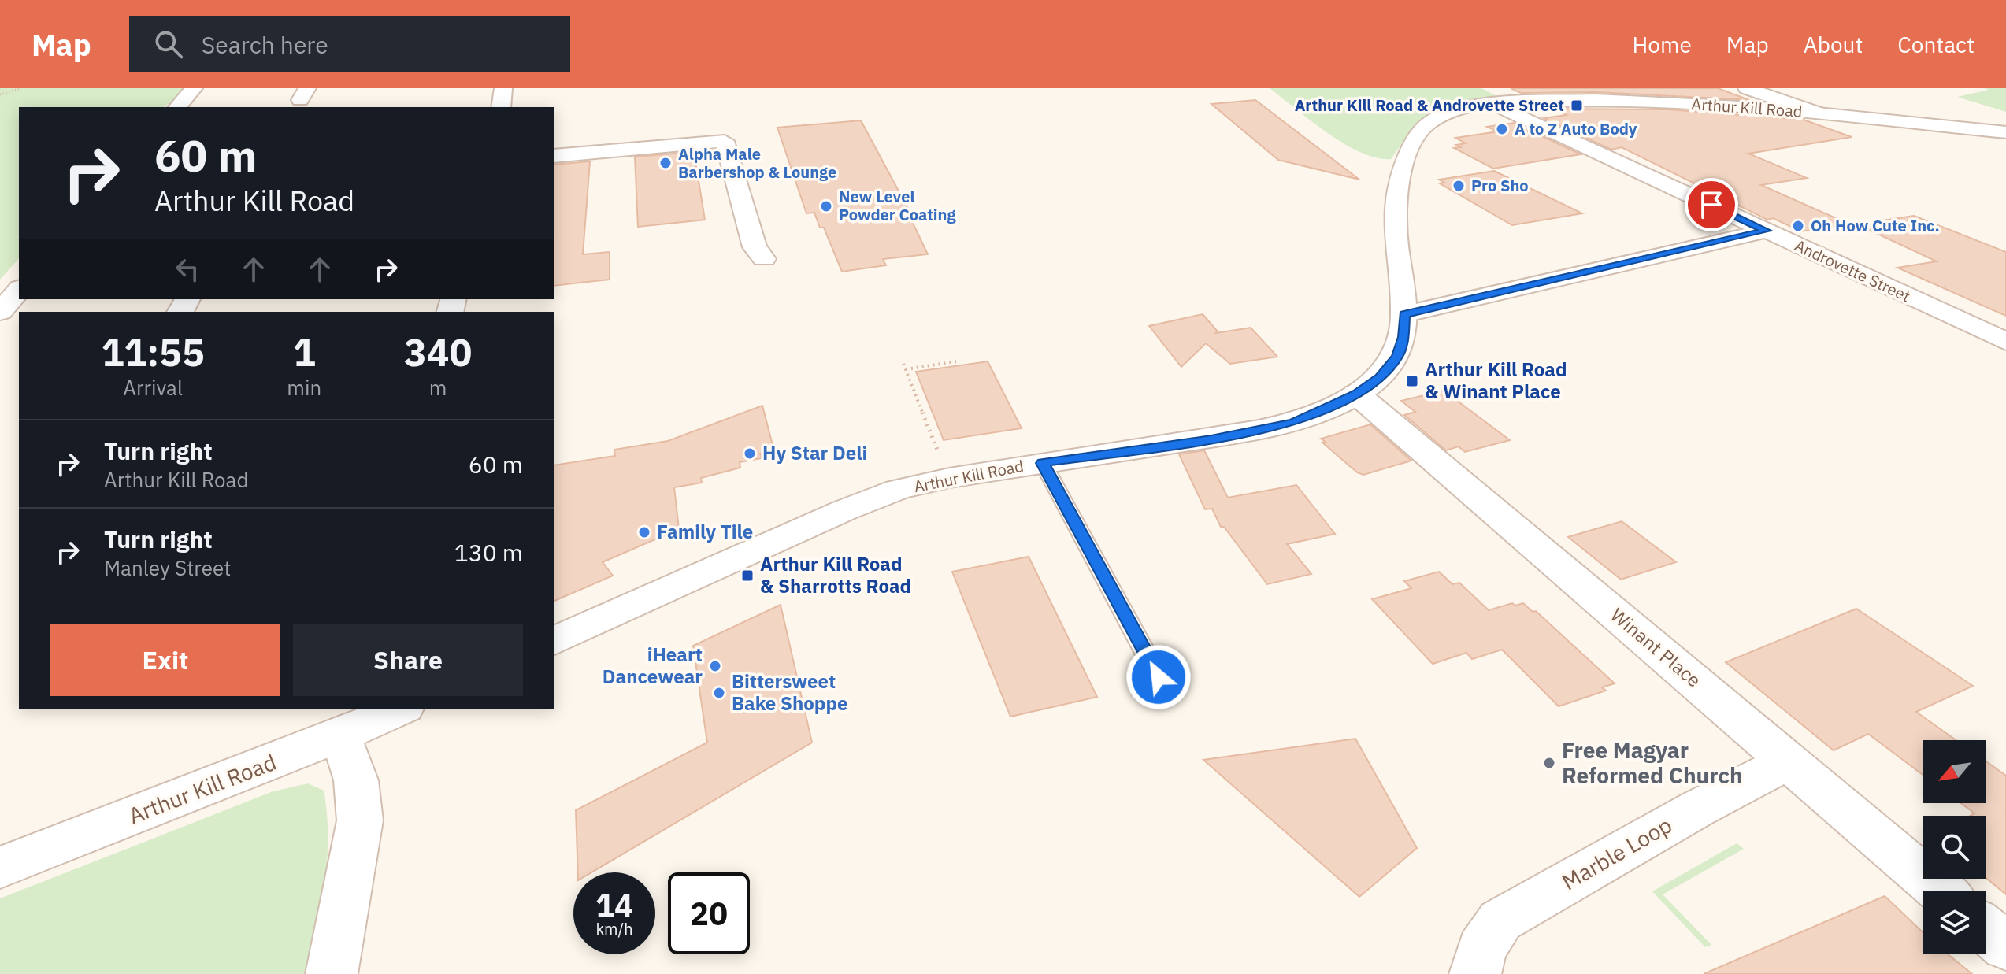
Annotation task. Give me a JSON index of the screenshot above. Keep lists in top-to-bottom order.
{
  "streets": {
    "street": [
      "Arthur Kill Road",
      "Androvette Street",
      "Winant Place",
      "Marble Loop"
    ]
  },
  "crossings": [
    ["Arthur Kill Road", "Androvette Street"],
    ["Arthur Kill Road", "Winant Place"],
    ["Winant Place", "Marble Loop"]
  ],
  "places": {
    "transit": ["Arthur Kill Road & Androvette Street", "Arthur Kill Road & Winant Place", "Arthur Kill Road & Sharrotts Road"],
    "other": [
      "A to Z Auto Body",
      "Alpha Male Barbershop & Lounge",
      "Pro Sho",
      "New Level Powder Coating",
      "Oh How Cute Inc.",
      "Hy Star Deli",
      "Family Tile",
      "iHeart Dancewear",
      "Bittersweet Bake Shoppe",
      "Free Magyar Reformed Church"
    ]
  },
  "north": "bottom left",
  "page": {
    "header": "Map",
    "search": "Search here",
    "nav": [
      "Home",
      "Map",
      "About",
      "Contact"
    ],
    "turn": ["60 m", "Arthur Kill Road"],
    "eta": [
      "11:55",
      "Arrival",
      "1",
      "min",
      "340",
      "m"
    ],
    "list": [
      {
        "name": "Turn right",
        "note": "Arthur Kill Road",
        "value": "60 m"
      },
      {
        "name": "Turn right",
        "note": "Manley Street",
        "value": "130 m"
      }
    ],
    "buttons": ["Exit", "Share"],
    "speed": "14 km/h",
    "limit": "20"
  }
}
